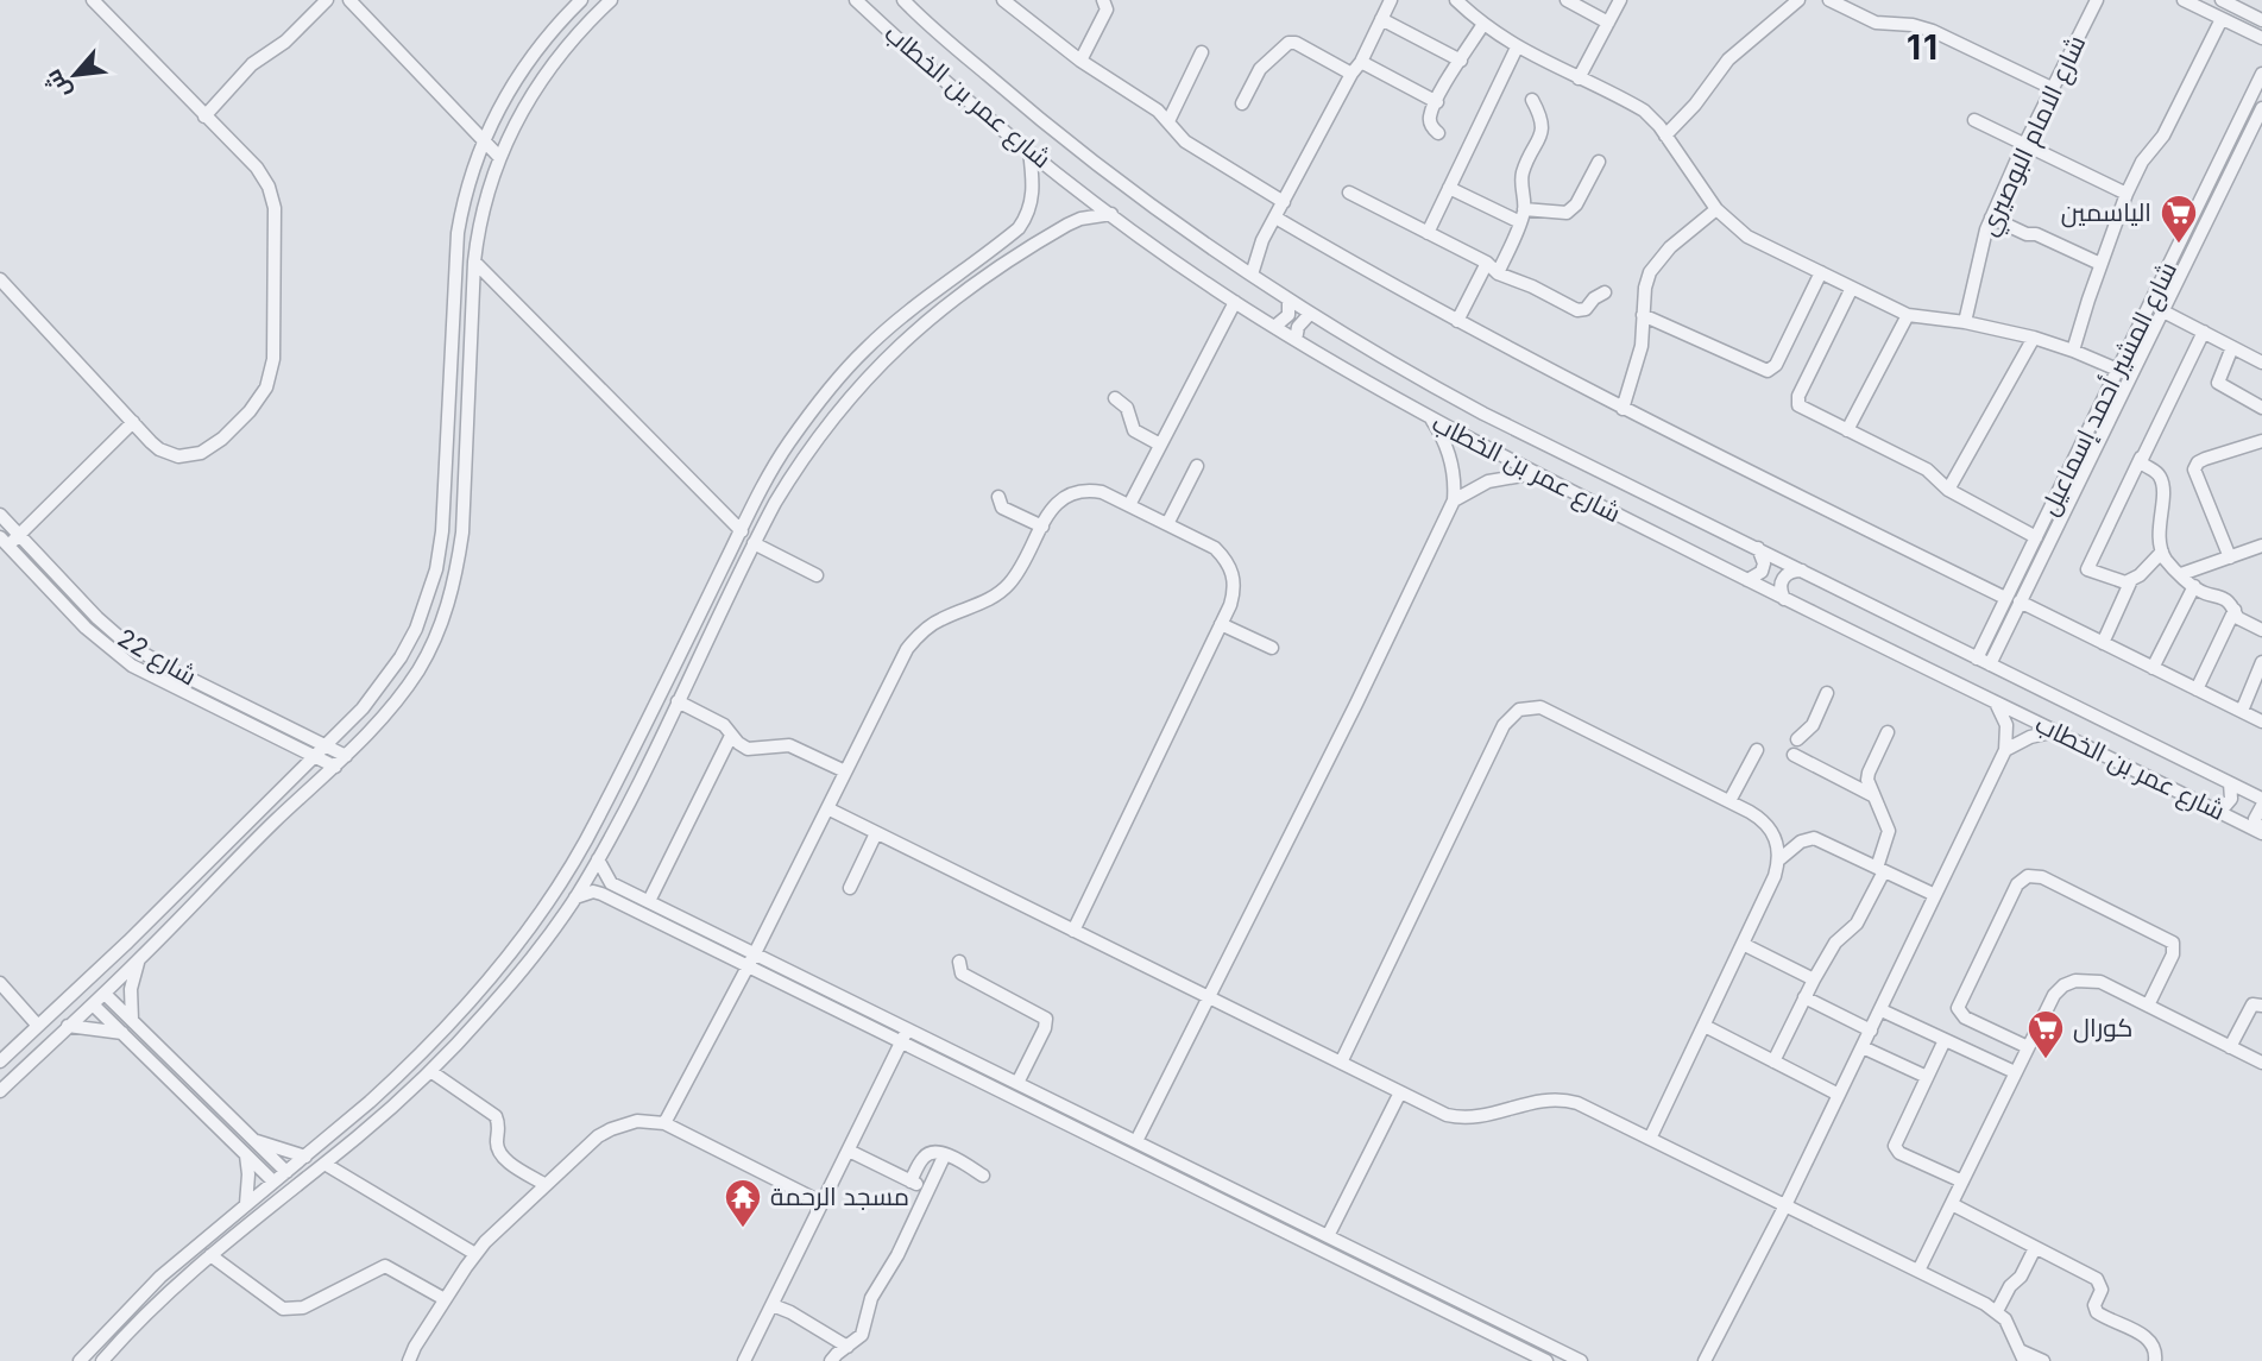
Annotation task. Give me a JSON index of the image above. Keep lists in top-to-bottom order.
{
  "streets": {
    "street": [
      "شارع عمر بن الخطاب",
      "شارع الامام البوصيري",
      "شارع المشير أحمد إسماعيل",
      "شارع 22"
    ]
  },
  "crossings": [
    ["شارع عمر بن الخطاب", "شارع المشير أحمد إسماعيل"]
  ],
  "districts": ["11"],
  "places": {
    "supermarket": ["الياسمين", "كورال"],
    "temple": ["مسجد الرحمة"]
  },
  "north": "bottom left"
}
